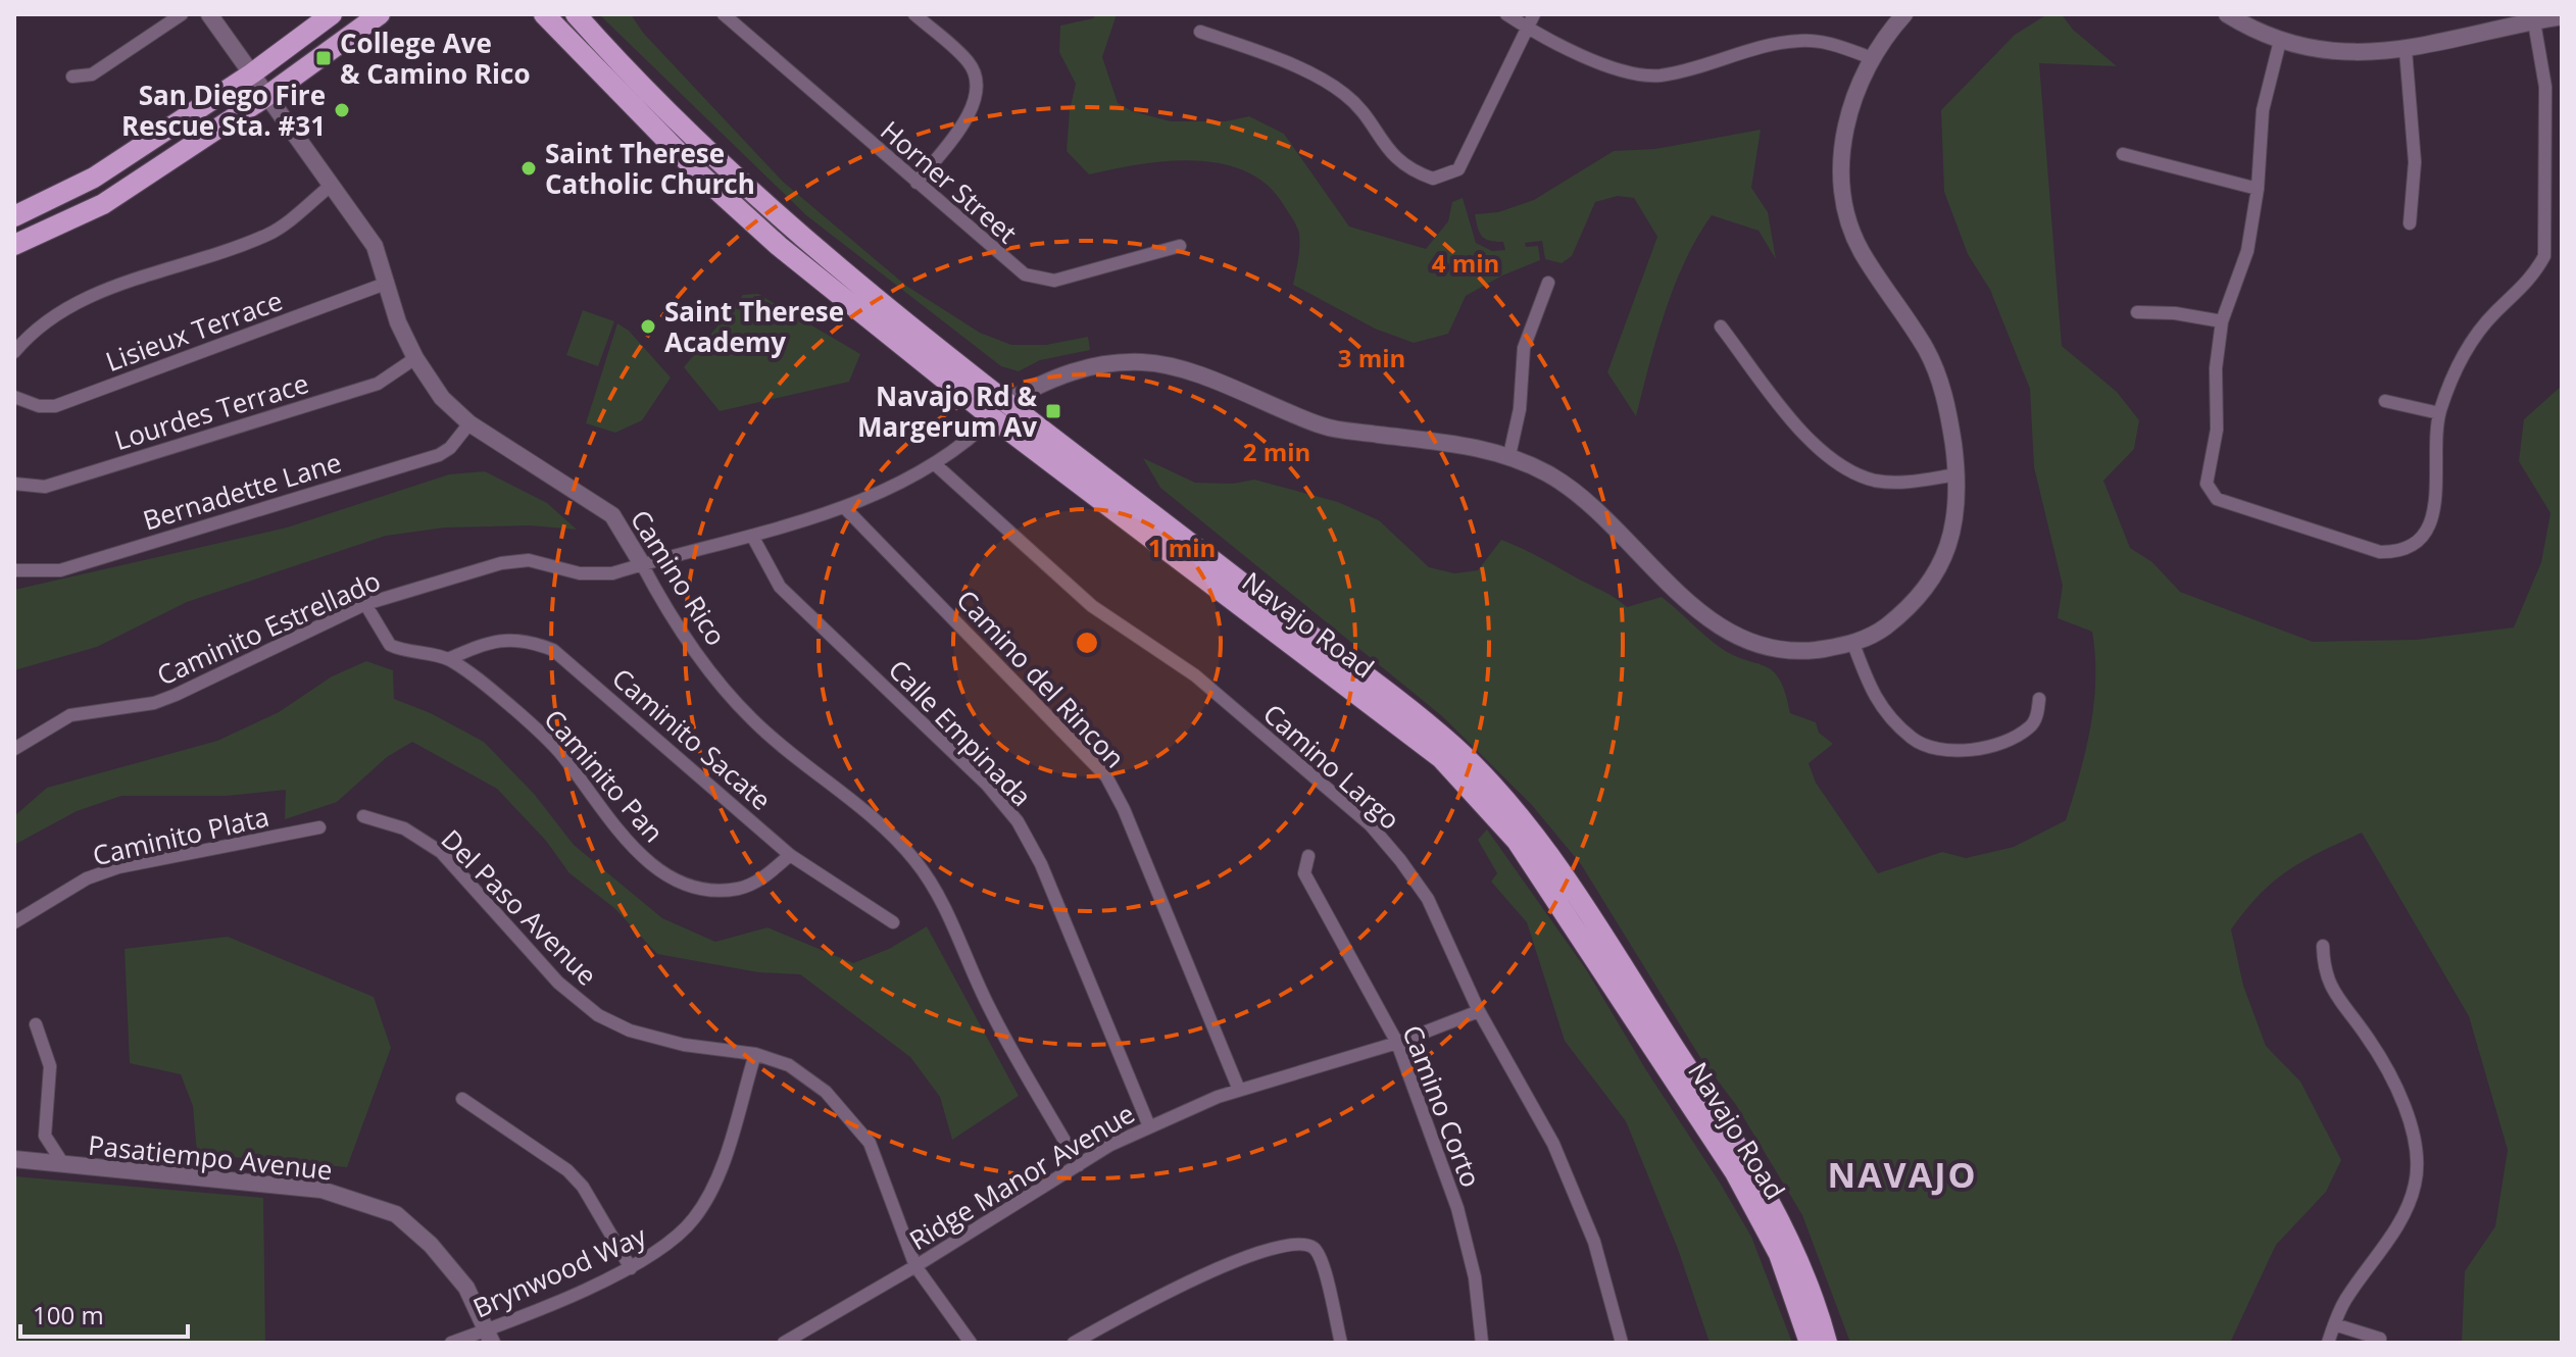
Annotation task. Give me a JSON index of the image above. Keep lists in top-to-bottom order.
{
  "streets": {
    "main road": ["Navajo Road"],
    "street": [
      "Horner Street",
      "Lisieux Terrace",
      "Lourdes Terrace",
      "Bernadette Lane",
      "Camino Rico",
      "Caminito Estrellado",
      "Camino del Rincon",
      "Calle Empinada",
      "Caminito Sacate",
      "Camino Largo",
      "Caminito Pan",
      "Caminito Plata",
      "Del Paso Avenue",
      "Camino Corto",
      "Pasatiempo Avenue",
      "Ridge Manor Avenue",
      "Brynwood Way"
    ]
  },
  "crossings": [
    ["Lisieux Terrace", "Camino Rico"],
    ["Lourdes Terrace", "Camino Rico"],
    ["Bernadette Lane", "Camino Rico"],
    ["Camino Rico", "Caminito Estrellado"],
    ["Camino Rico", "Ridge Manor Avenue"],
    ["Navajo Road", "Caminito Estrellado"],
    ["Caminito Estrellado", "Camino del Rincon"],
    ["Caminito Estrellado", "Calle Empinada"],
    ["Caminito Estrellado", "Camino Largo"],
    ["Caminito Estrellado", "Caminito Pan"],
    ["Camino del Rincon", "Ridge Manor Avenue"],
    ["Calle Empinada", "Ridge Manor Avenue"],
    ["Caminito Sacate", "Caminito Pan"],
    ["Camino Largo", "Ridge Manor Avenue"],
    ["Del Paso Avenue", "Ridge Manor Avenue"],
    ["Del Paso Avenue", "Brynwood Way"],
    ["Camino Corto", "Ridge Manor Avenue"],
    ["Pasatiempo Avenue", "Brynwood Way"]
  ],
  "districts": ["NAVAJO"],
  "places": {
    "transit": ["College Ave & Camino Rico", "Navajo Rd & Margerum Av"],
    "other": ["San Diego Fire Rescue Sta. #31", "Saint Therese Catholic Church", "Saint Therese Academy"]
  },
  "scale_bar": "100 m",
  "rings": [
    "4 min",
    "3 min",
    "2 min",
    "1 min"
  ]
}
